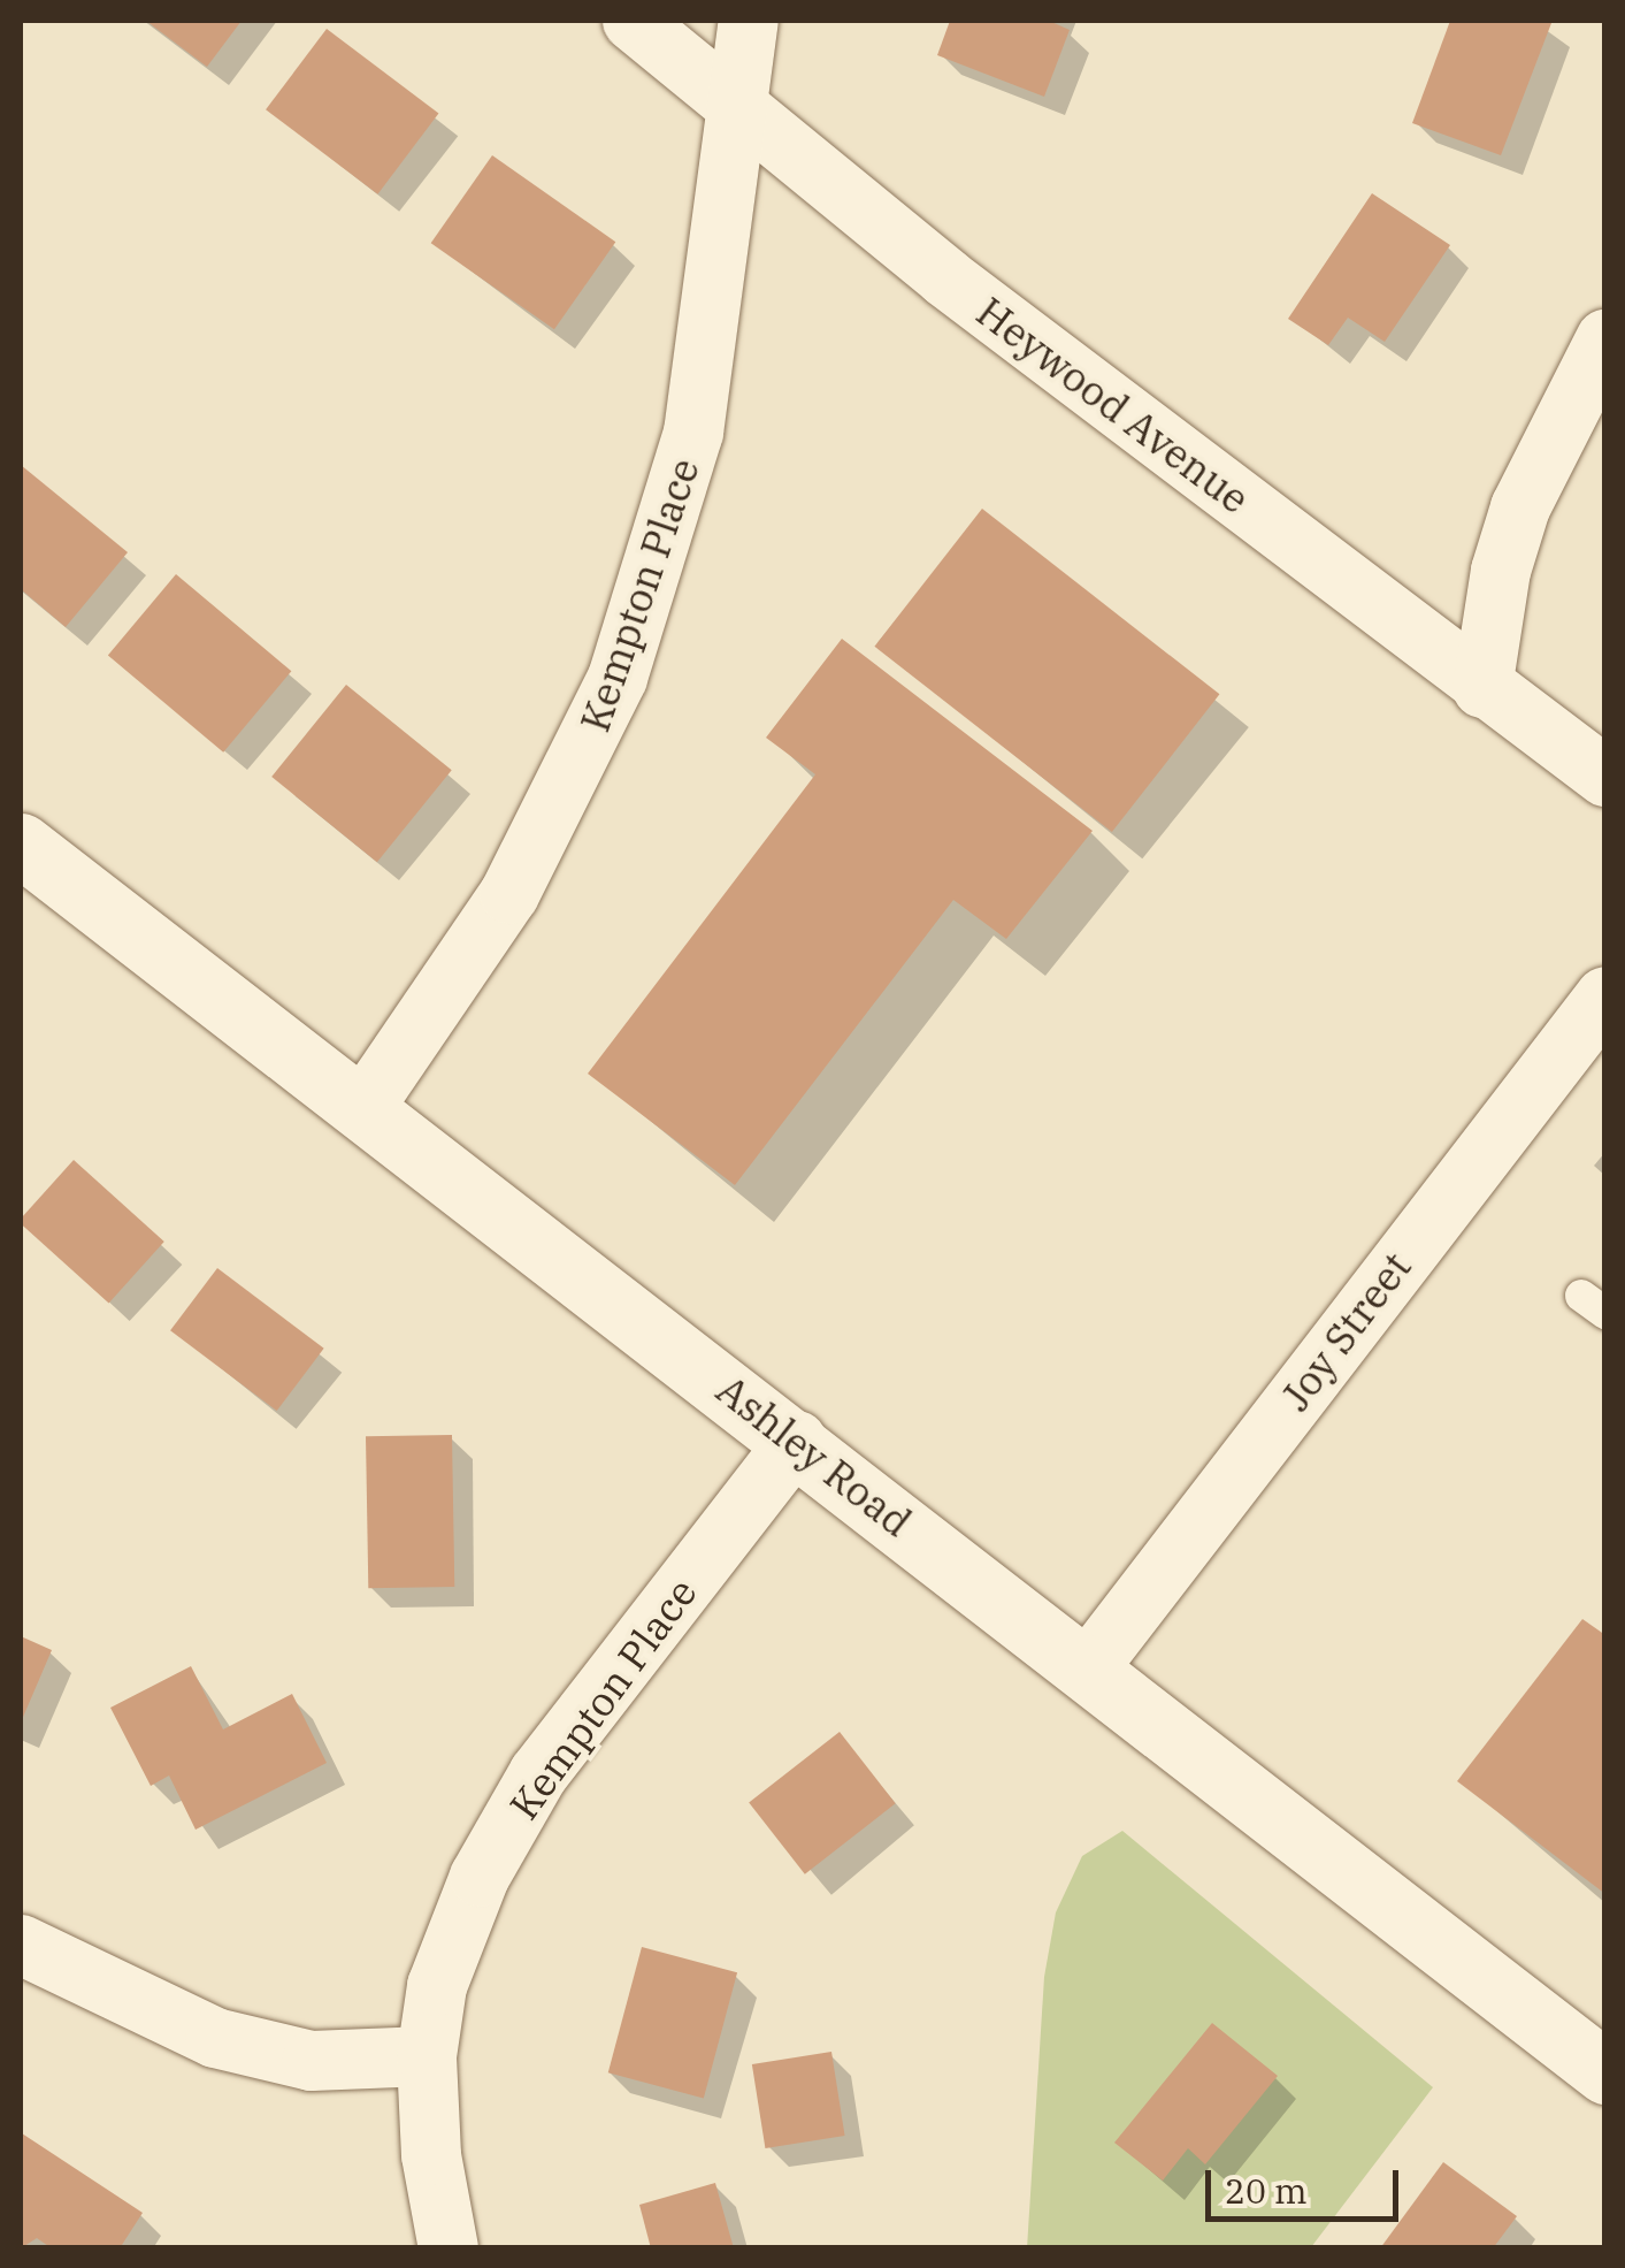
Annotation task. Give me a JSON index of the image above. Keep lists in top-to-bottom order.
{
  "streets": {
    "street": [
      "Heywood Avenue",
      "Kempton Place",
      "Joy Street",
      "Ashley Road"
    ]
  },
  "crossings": [
    ["Heywood Avenue", "Kempton Place"],
    ["Kempton Place", "Ashley Road"],
    ["Joy Street", "Ashley Road"]
  ],
  "scale_bar": "20 m"
}
